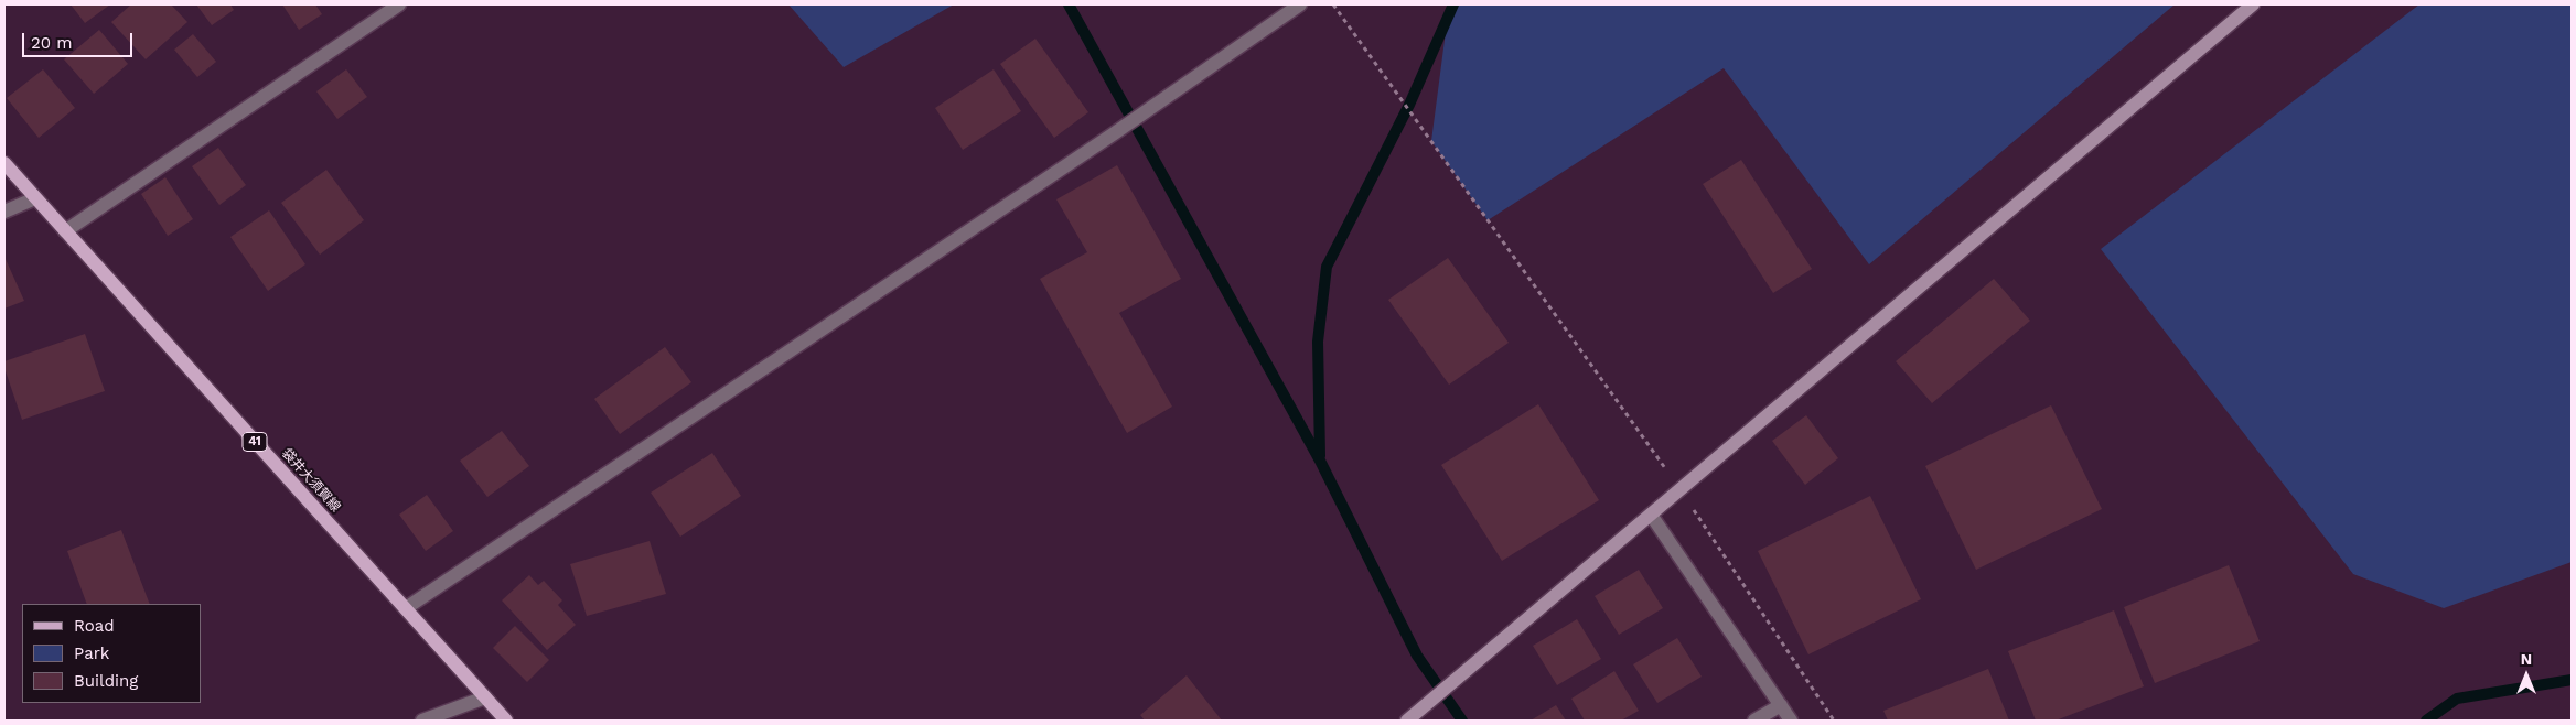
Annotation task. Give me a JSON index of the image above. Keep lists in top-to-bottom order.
{
  "streets": {
    "main road": ["41", "袋井大須賀線"]
  },
  "legend": ["Road", "Park", "Building"],
  "scale_bar": "20 m",
  "north": "top"
}
